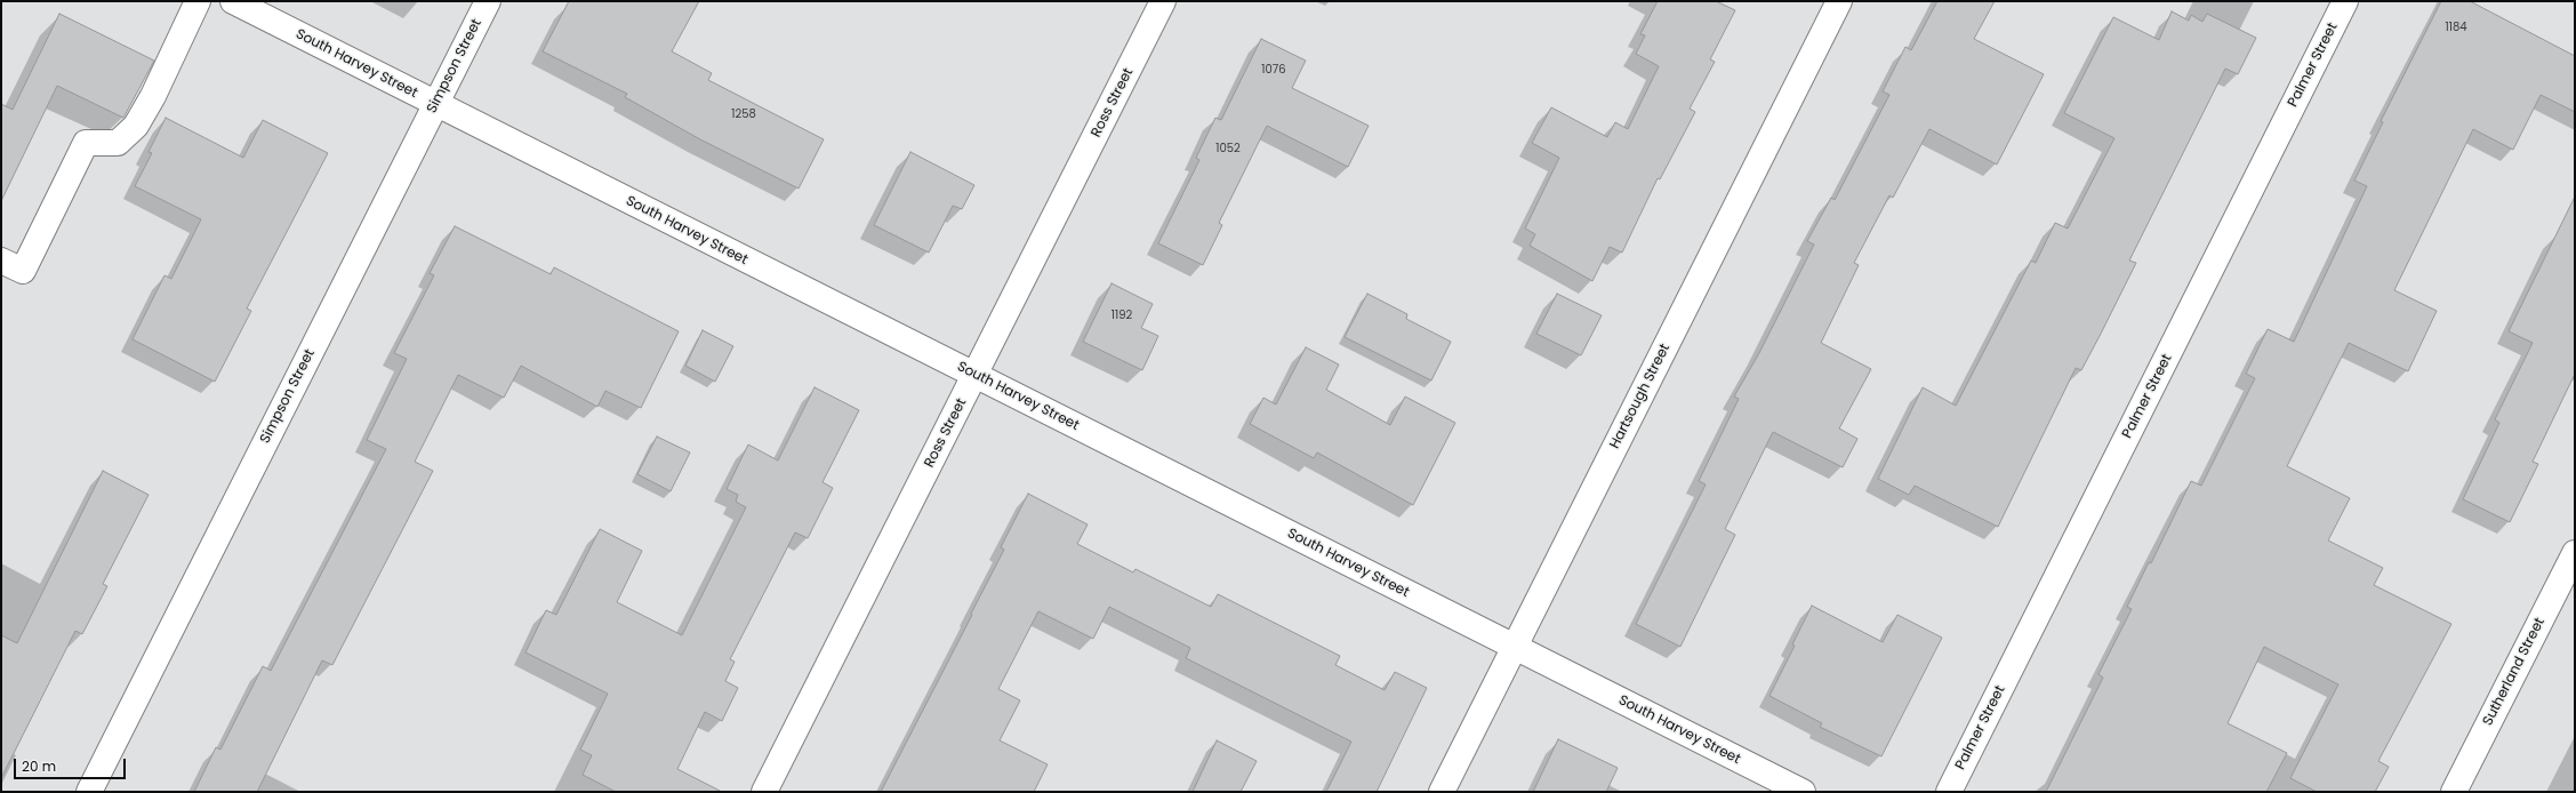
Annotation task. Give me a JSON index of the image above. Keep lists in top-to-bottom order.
{
  "streets": {
    "street": [
      "South Harvey Street",
      "Palmer Street",
      "Simpson Street",
      "Ross Street",
      "Hartsough Street",
      "Sutherland Street"
    ]
  },
  "crossings": [
    ["South Harvey Street", "Simpson Street"],
    ["South Harvey Street", "Ross Street"],
    ["South Harvey Street", "Hartsough Street"]
  ],
  "house_numbers": [
    "1184",
    "1076",
    "1258",
    "1052",
    "1192"
  ],
  "scale_bar": "20 m"
}
